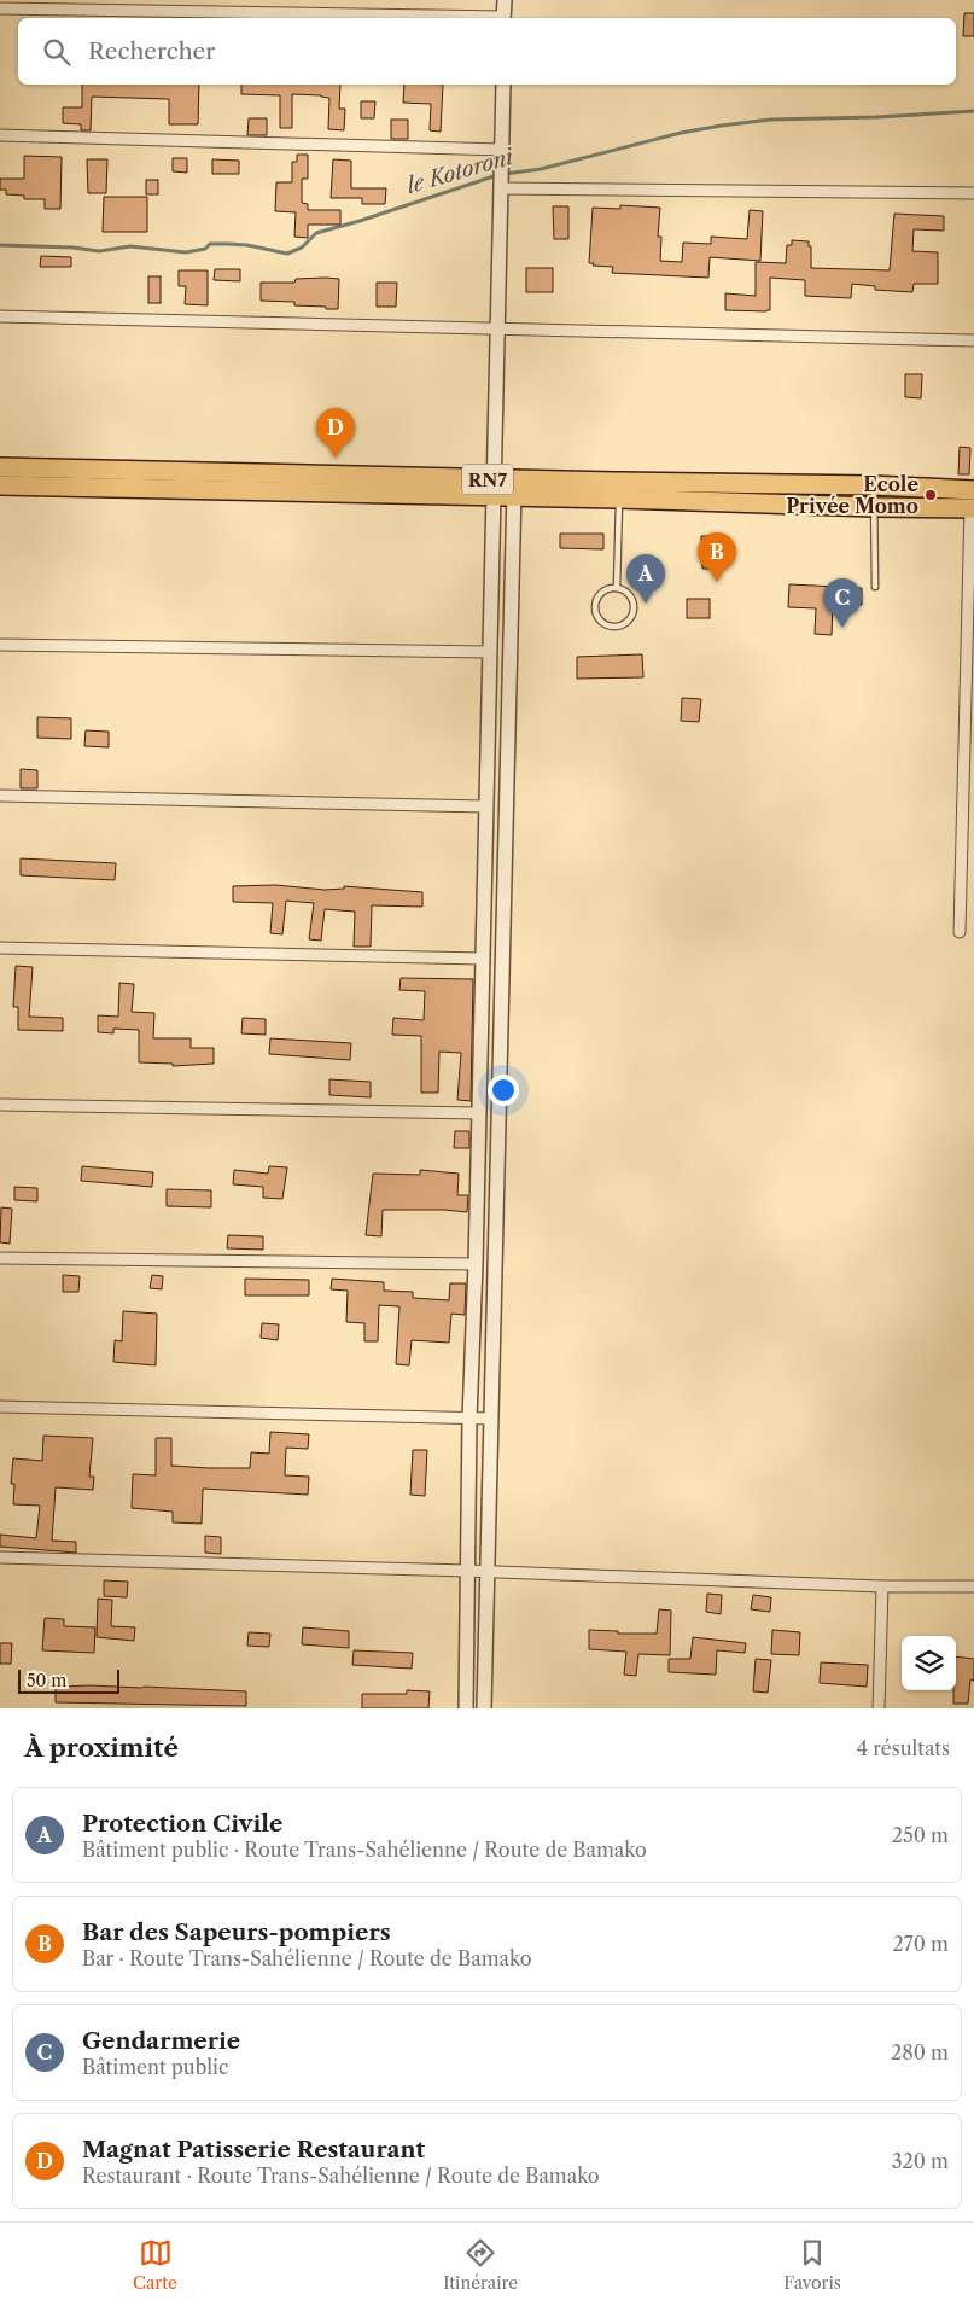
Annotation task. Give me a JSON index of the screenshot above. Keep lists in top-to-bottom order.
{
  "streets": {
    "highway": ["RN7"]
  },
  "water": ["le Kotoroni"],
  "places": ["Ecole Privée Momo"],
  "scale_bar": "50 m",
  "page": {
    "search": "Rechercher",
    "pins": [
      "D",
      "B",
      "A",
      "C"
    ],
    "scale": "50 m",
    "heading": ["À proximité", "4 résultats"],
    "list": [
      {
        "mark": "A",
        "name": "Protection Civile",
        "note": "Bâtiment public · Route Trans-Sahélienne / Route de Bamako",
        "value": "250 m"
      },
      {
        "mark": "B",
        "name": "Bar des Sapeurs-pompiers",
        "note": "Bar · Route Trans-Sahélienne / Route de Bamako",
        "value": "270 m"
      },
      {
        "mark": "C",
        "name": "Gendarmerie",
        "note": "Bâtiment public",
        "value": "280 m"
      },
      {
        "mark": "D",
        "name": "Magnat Patisserie Restaurant",
        "note": "Restaurant · Route Trans-Sahélienne / Route de Bamako",
        "value": "320 m"
      }
    ],
    "nav": ["Carte", "Itinéraire", "Favoris"]
  }
}
